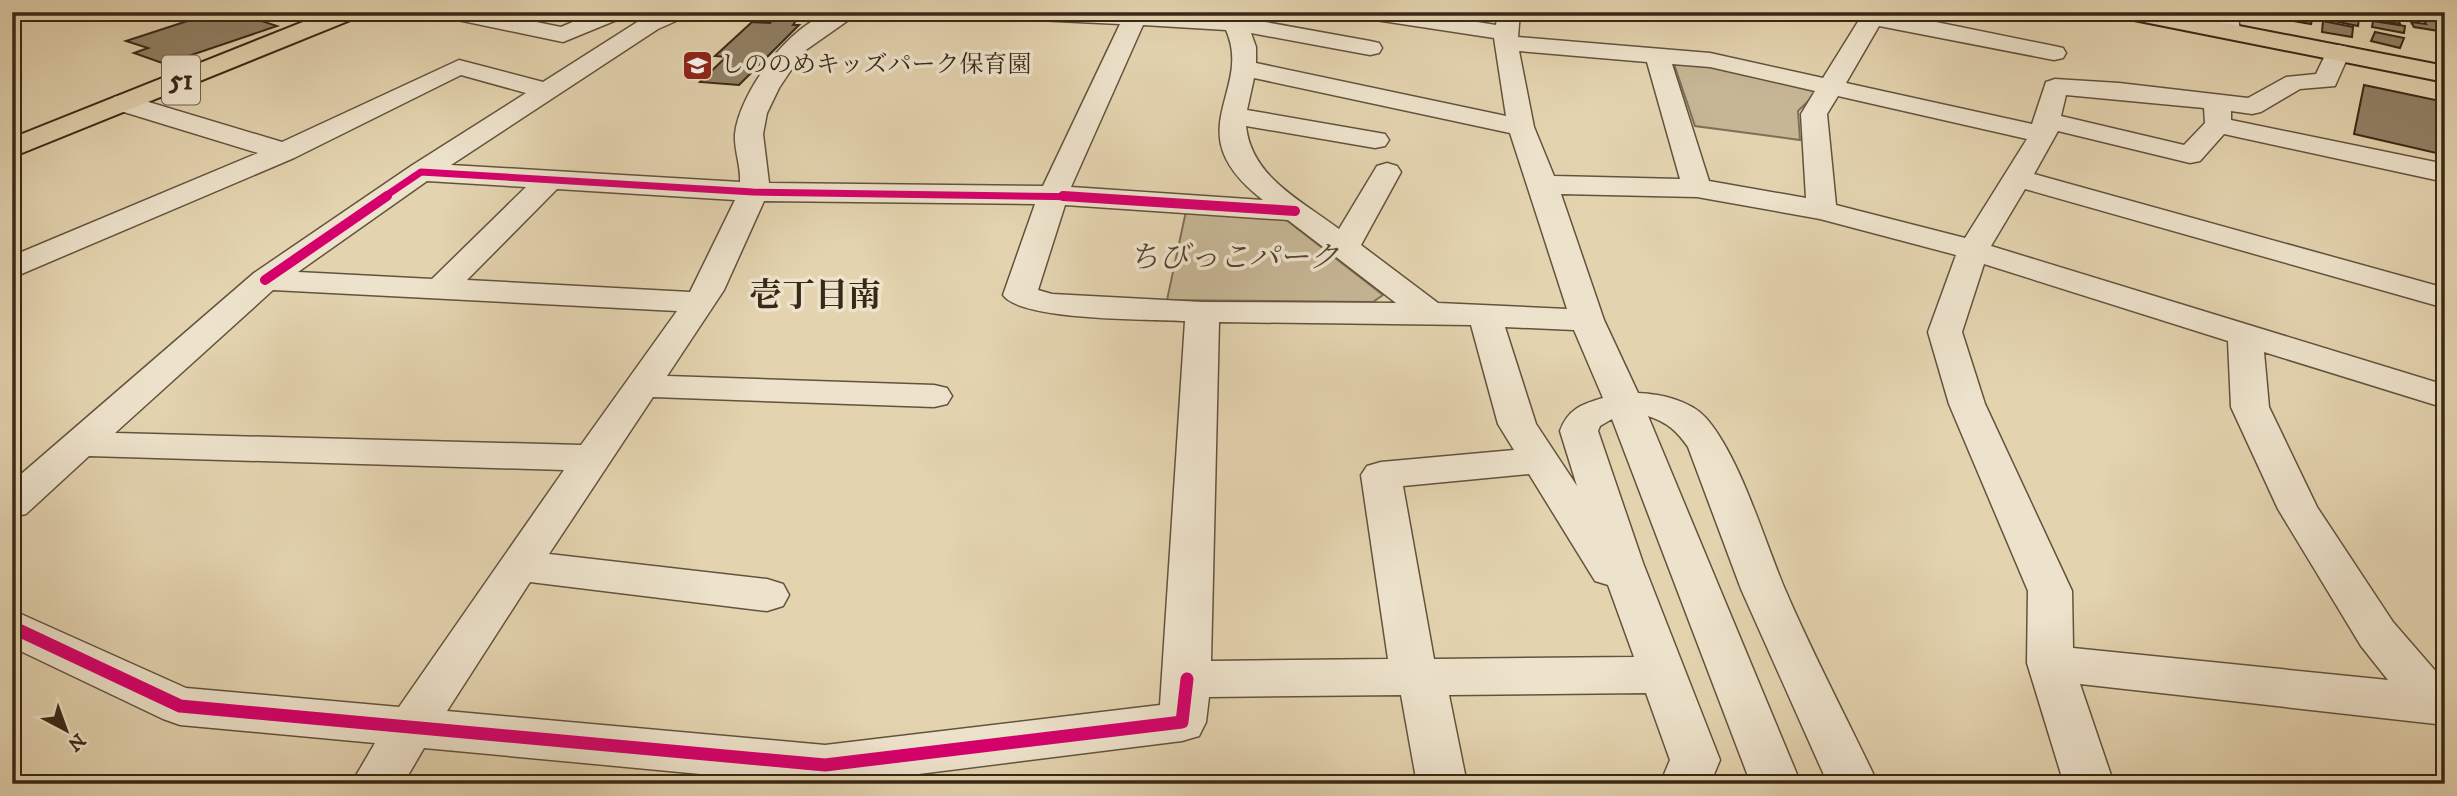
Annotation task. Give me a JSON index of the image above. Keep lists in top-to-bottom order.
{
  "streets": {
    "main road": ["51"]
  },
  "districts": ["壱丁目南"],
  "parks": ["ちびっこパーク"],
  "places": {
    "school or university": ["しののめキッズパーク保育園"]
  },
  "north": "bottom right"
}
